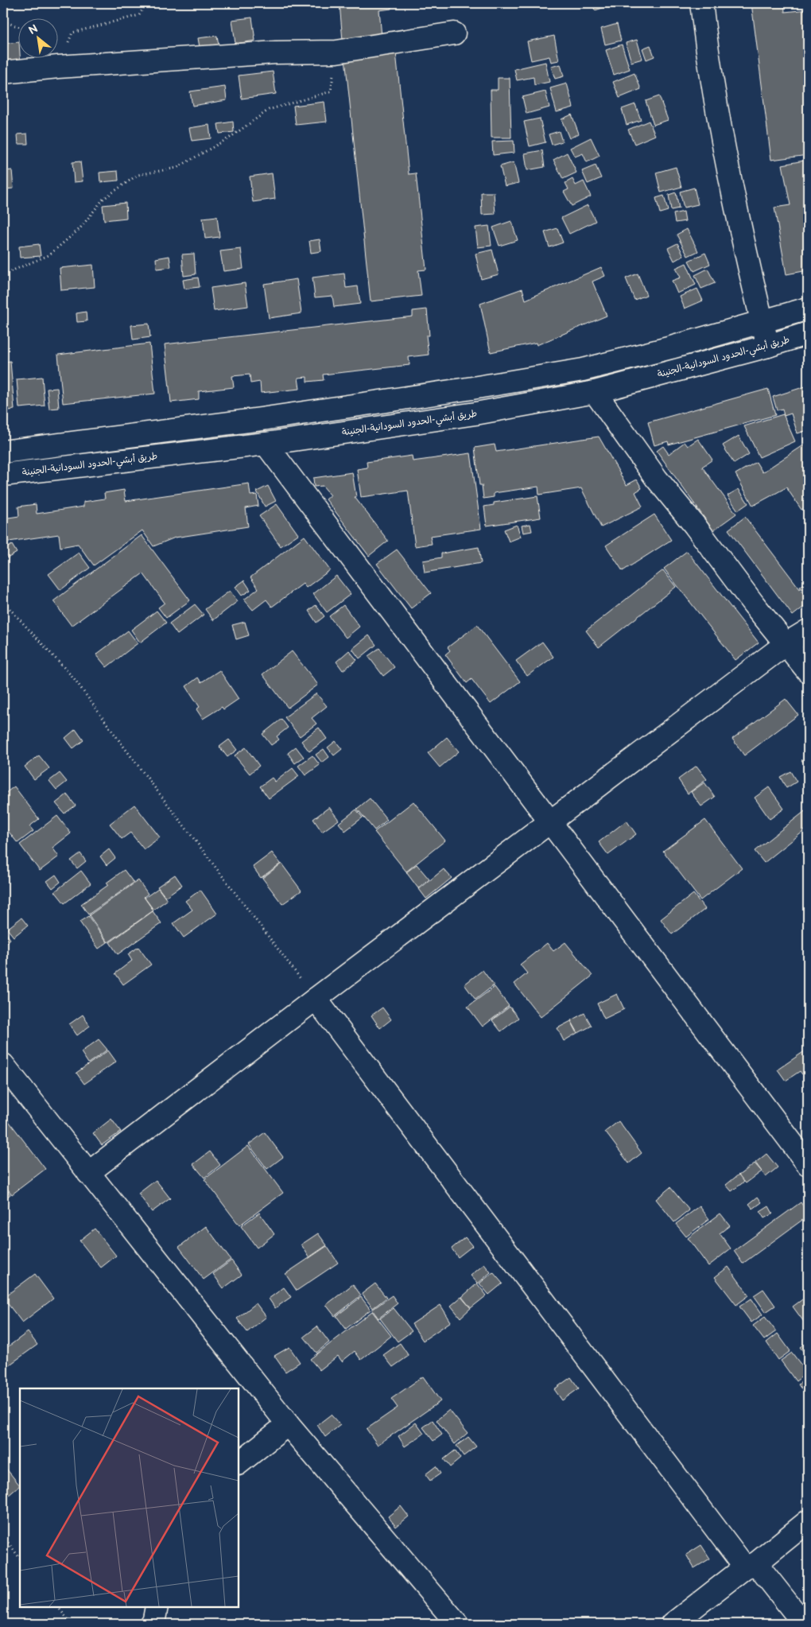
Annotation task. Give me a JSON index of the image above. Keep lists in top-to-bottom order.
{
  "streets": {
    "main road": ["طريق أبشي-الحدود السودانية-الجنينة"]
  },
  "north": "top left"
}
